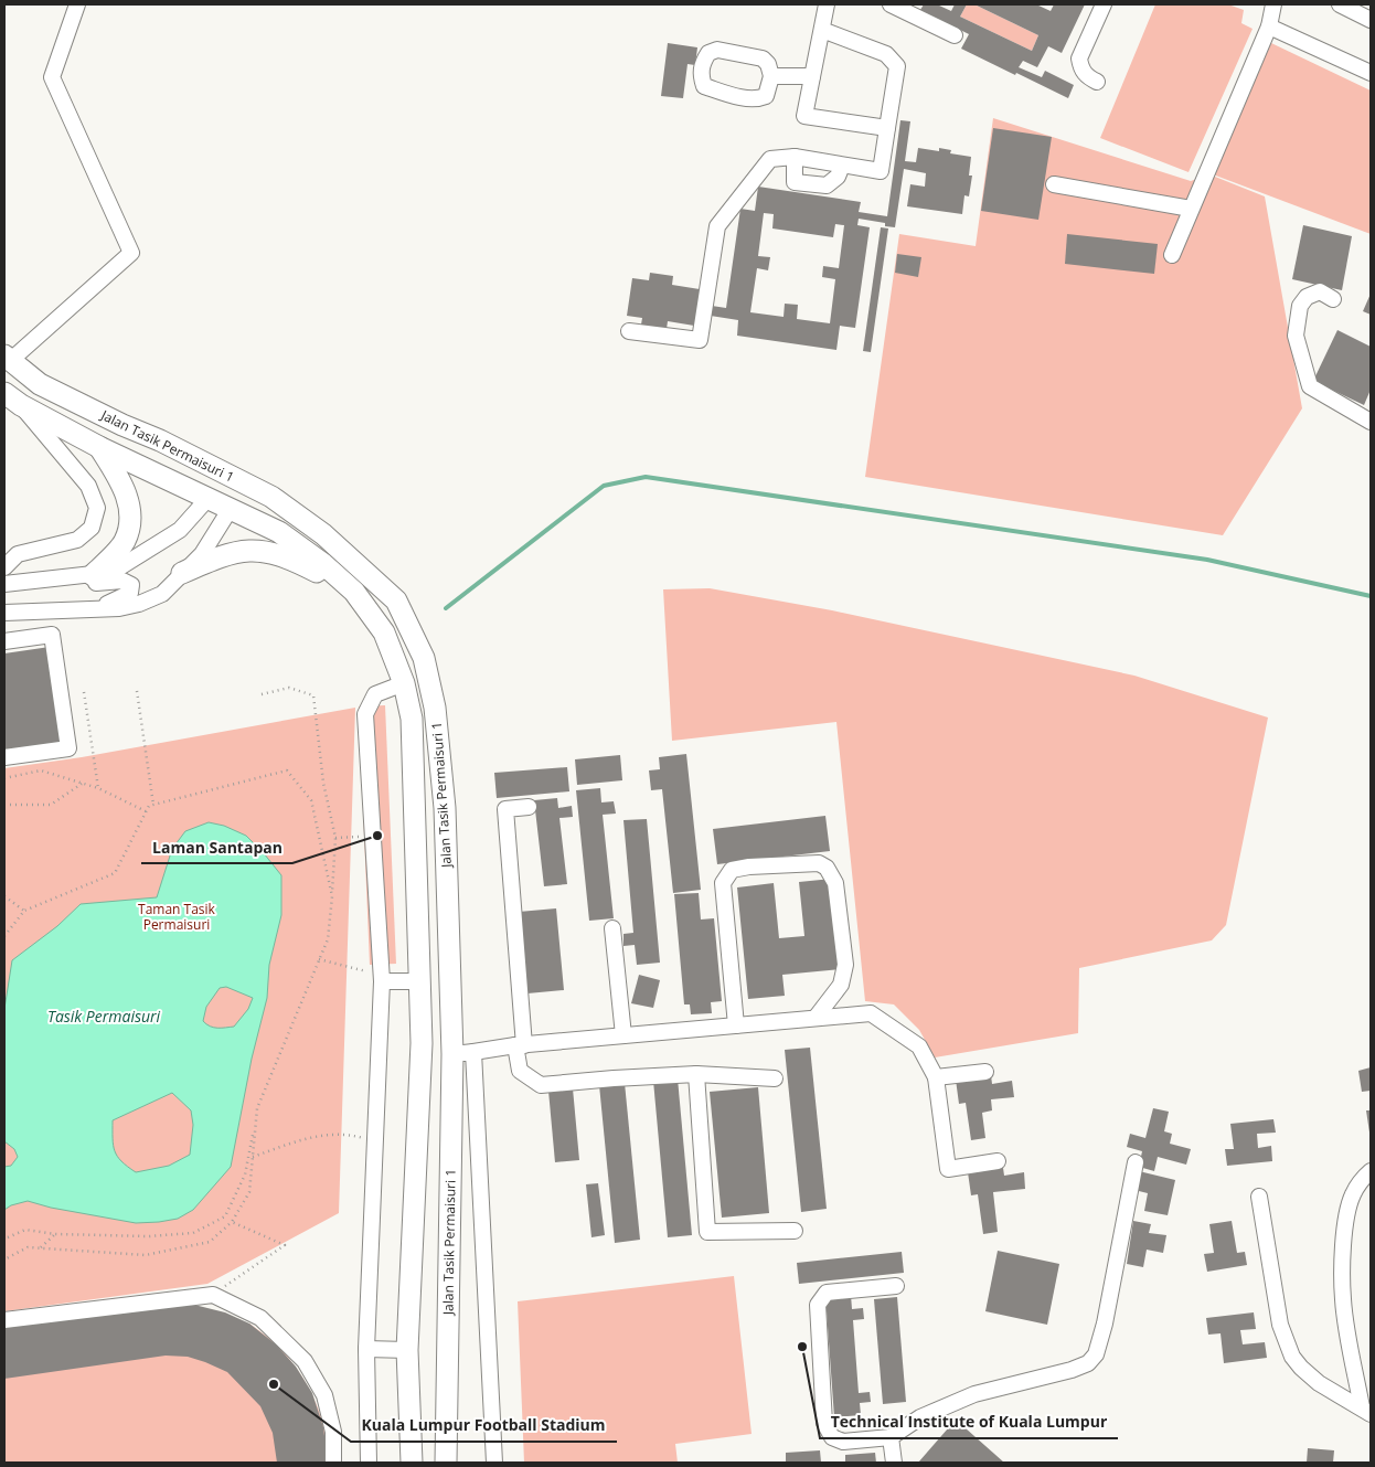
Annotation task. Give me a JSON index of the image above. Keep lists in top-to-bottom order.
{
  "streets": {
    "main road": ["Jalan Tasik Permaisuri 1"]
  },
  "water": ["Tasik Permaisuri"],
  "parks": ["Taman Tasik Permaisuri"],
  "places": ["Laman Santapan", "Technical Institute of Kuala Lumpur", "Kuala Lumpur Football Stadium"]
}
